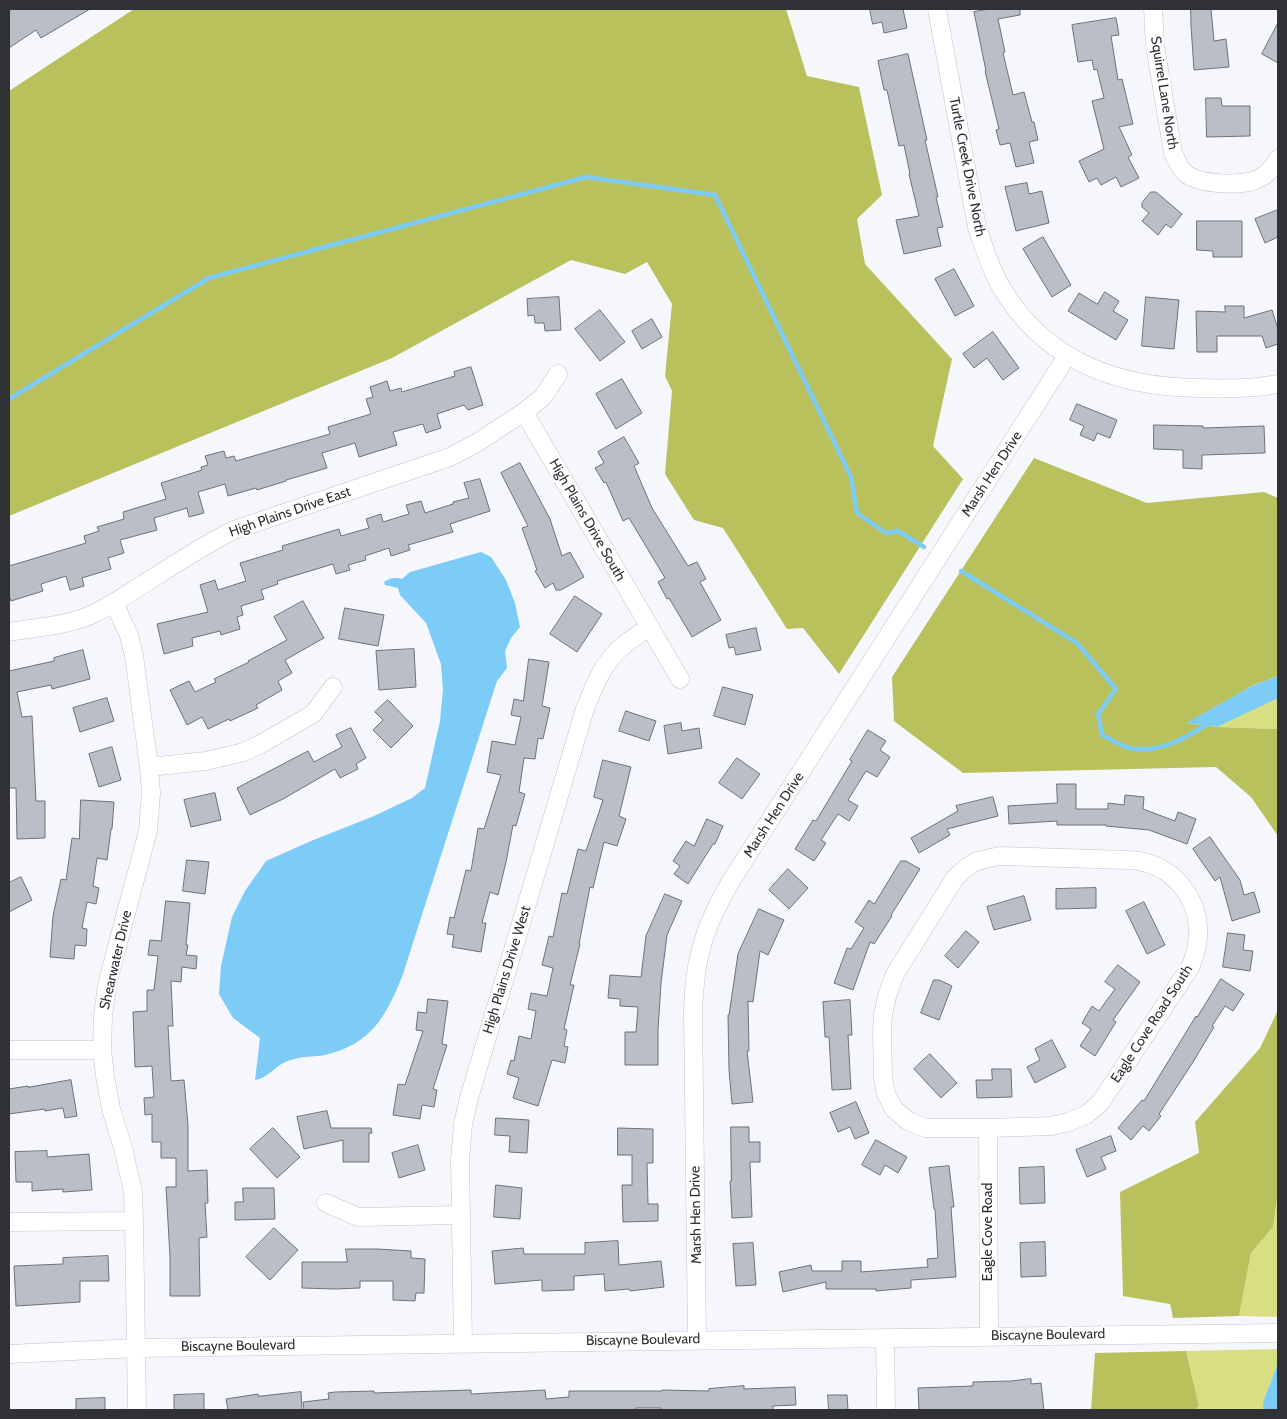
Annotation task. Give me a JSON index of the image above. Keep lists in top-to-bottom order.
{
  "streets": {
    "street": [
      "Squirrel Lane North",
      "Turtle Creek Drive North",
      "Marsh Hen Drive",
      "High Plains Drive East",
      "High Plains Drive South",
      "Shearwater Drive",
      "High Plains Drive West",
      "Eagle Cove Road South",
      "Eagle Cove Road",
      "Biscayne Boulevard"
    ]
  },
  "crossings": [
    ["Turtle Creek Drive North", "Marsh Hen Drive"],
    ["Marsh Hen Drive", "Biscayne Boulevard"],
    ["High Plains Drive East", "High Plains Drive South"],
    ["High Plains Drive East", "Shearwater Drive"],
    ["High Plains Drive South", "High Plains Drive West"],
    ["Shearwater Drive", "Biscayne Boulevard"],
    ["High Plains Drive West", "Biscayne Boulevard"],
    ["Eagle Cove Road South", "Eagle Cove Road"],
    ["Eagle Cove Road", "Biscayne Boulevard"]
  ]
}
